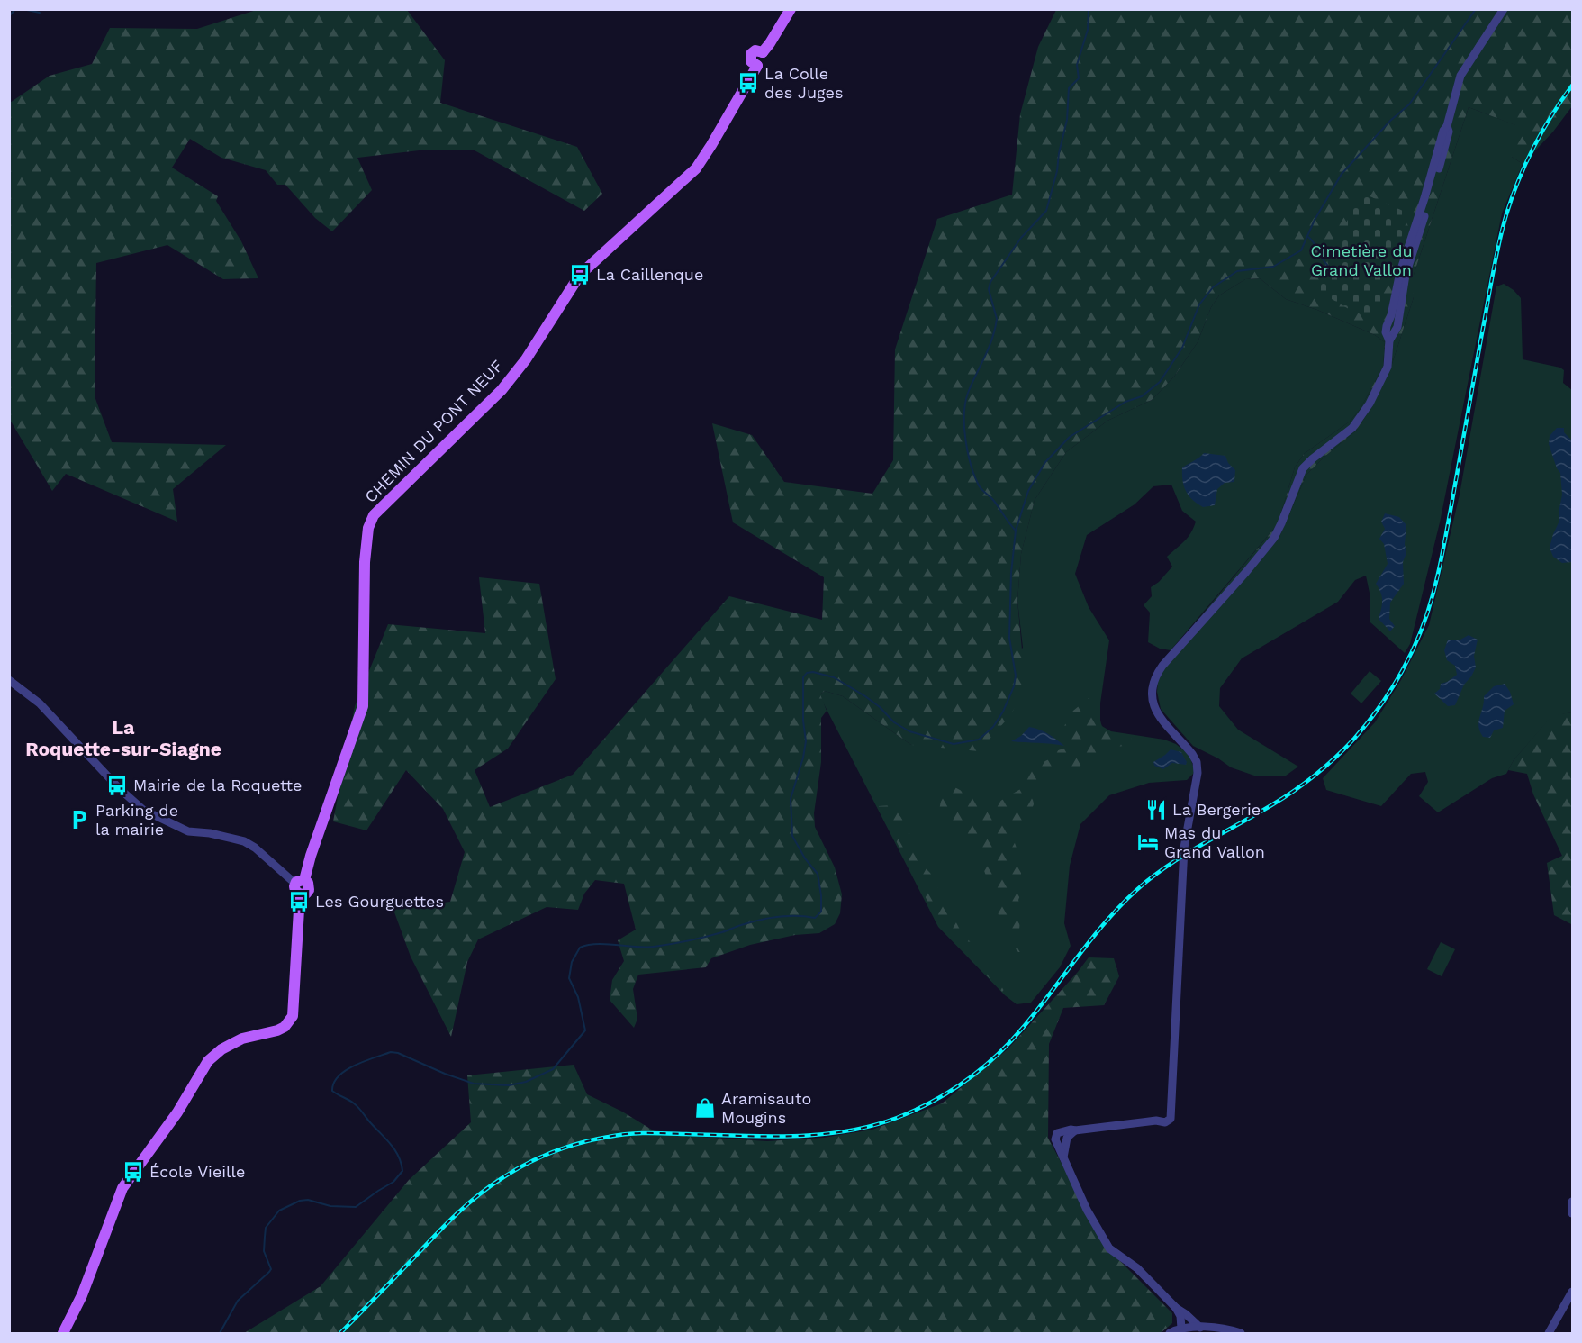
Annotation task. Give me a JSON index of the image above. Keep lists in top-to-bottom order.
{
  "streets": {
    "main road": ["CHEMIN DU PONT NEUF"]
  },
  "districts": ["La Roquette-sur-Siagne"],
  "parks": ["Cimetière du Grand Vallon"],
  "places": {
    "bus stop": [
      "La Colle des Juges",
      "La Caillenque",
      "Mairie de la Roquette",
      "Les Gourguettes",
      "École Vieille"
    ],
    "restaurant": ["La Bergerie"],
    "parking": ["Parking de la mairie"],
    "hotel": ["Mas du Grand Vallon"],
    "shop": ["Aramisauto Mougins"]
  }
}
